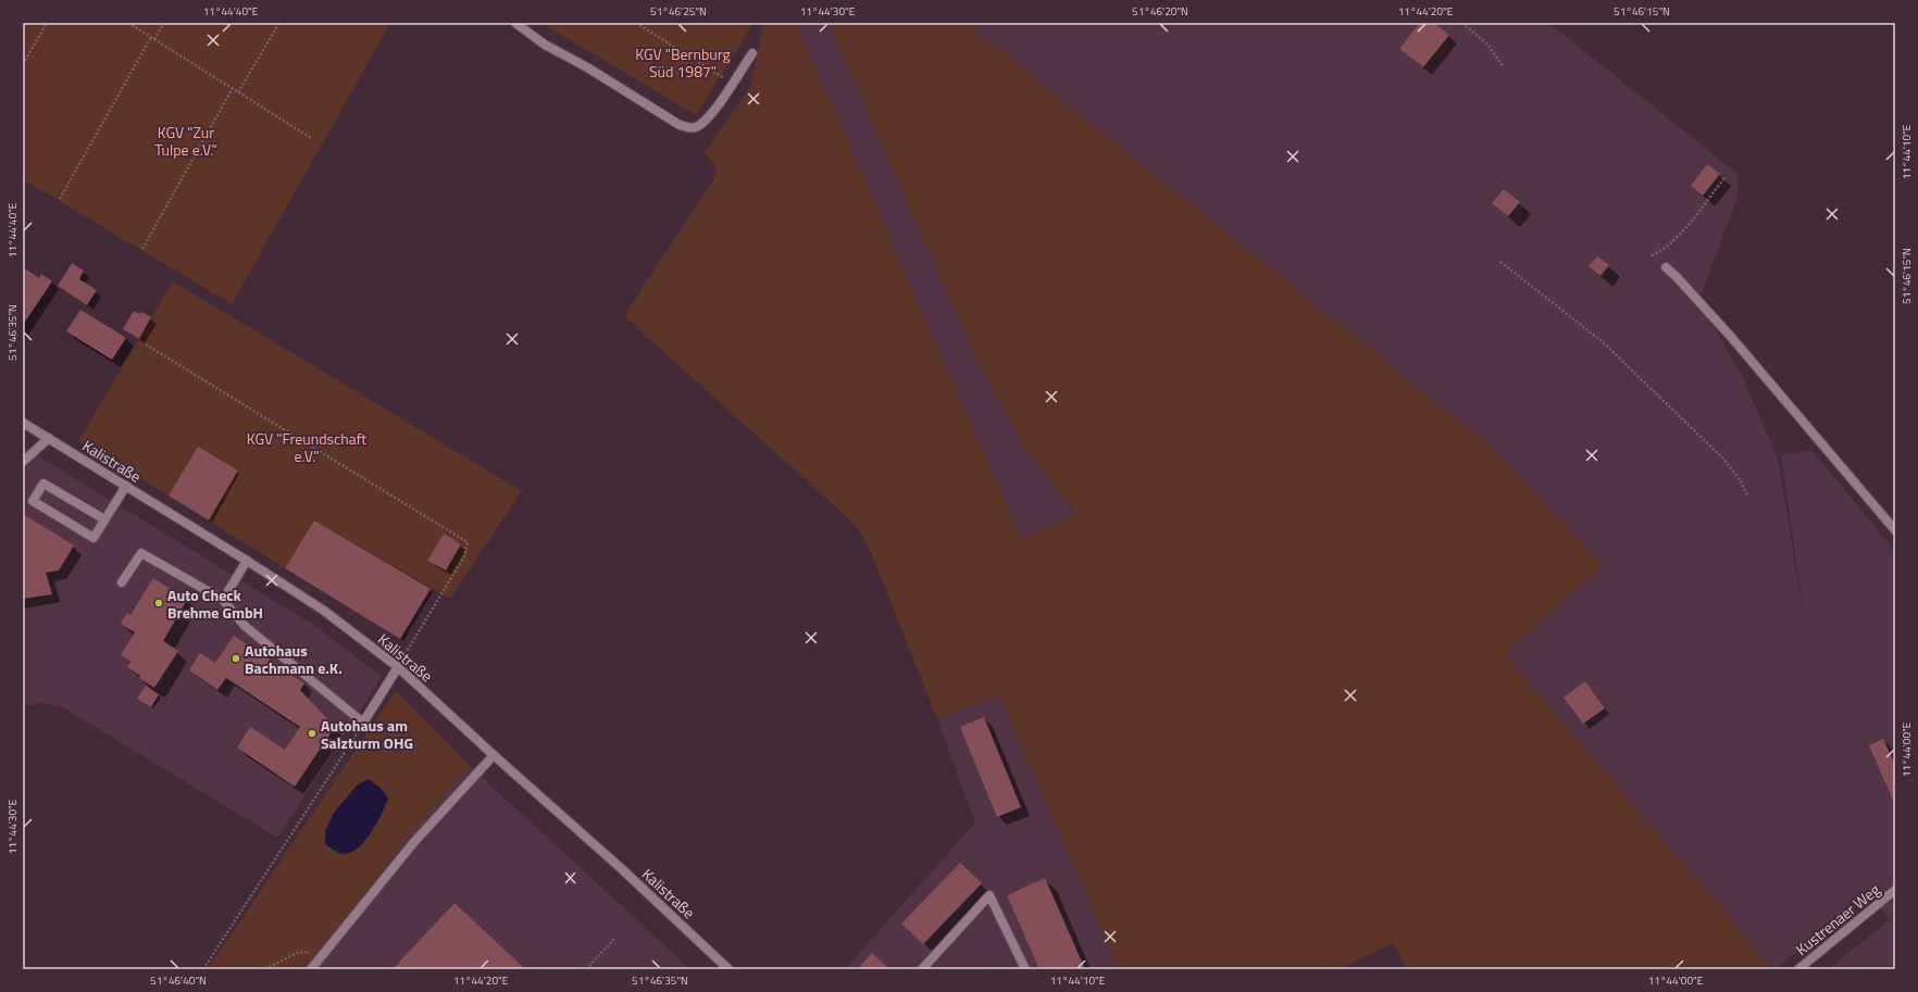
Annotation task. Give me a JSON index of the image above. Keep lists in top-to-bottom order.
{
  "streets": {
    "street": ["Kalistraße", "Kustrenaer Weg"]
  },
  "parks": ["KGV \"Bernburg Süd 1987\"", "KGV \"Zur Tulpe e.V.\"", "KGV \"Freundschaft e.V.\""],
  "places": ["Auto Check Brehme GmbH", "Autohaus Bachmann e.K.", "Autohaus am Salzturm OHG"],
  "coordinates": [
    "11°44'40\"E",
    "51°46'25\"N",
    "11°44'30\"E",
    "51°46'20\"N",
    "11°44'20\"E",
    "51°46'15\"N",
    "11°44'10\"E",
    "51°46'35\"N",
    "11°44'00\"E",
    "51°46'40\"N"
  ]
}
